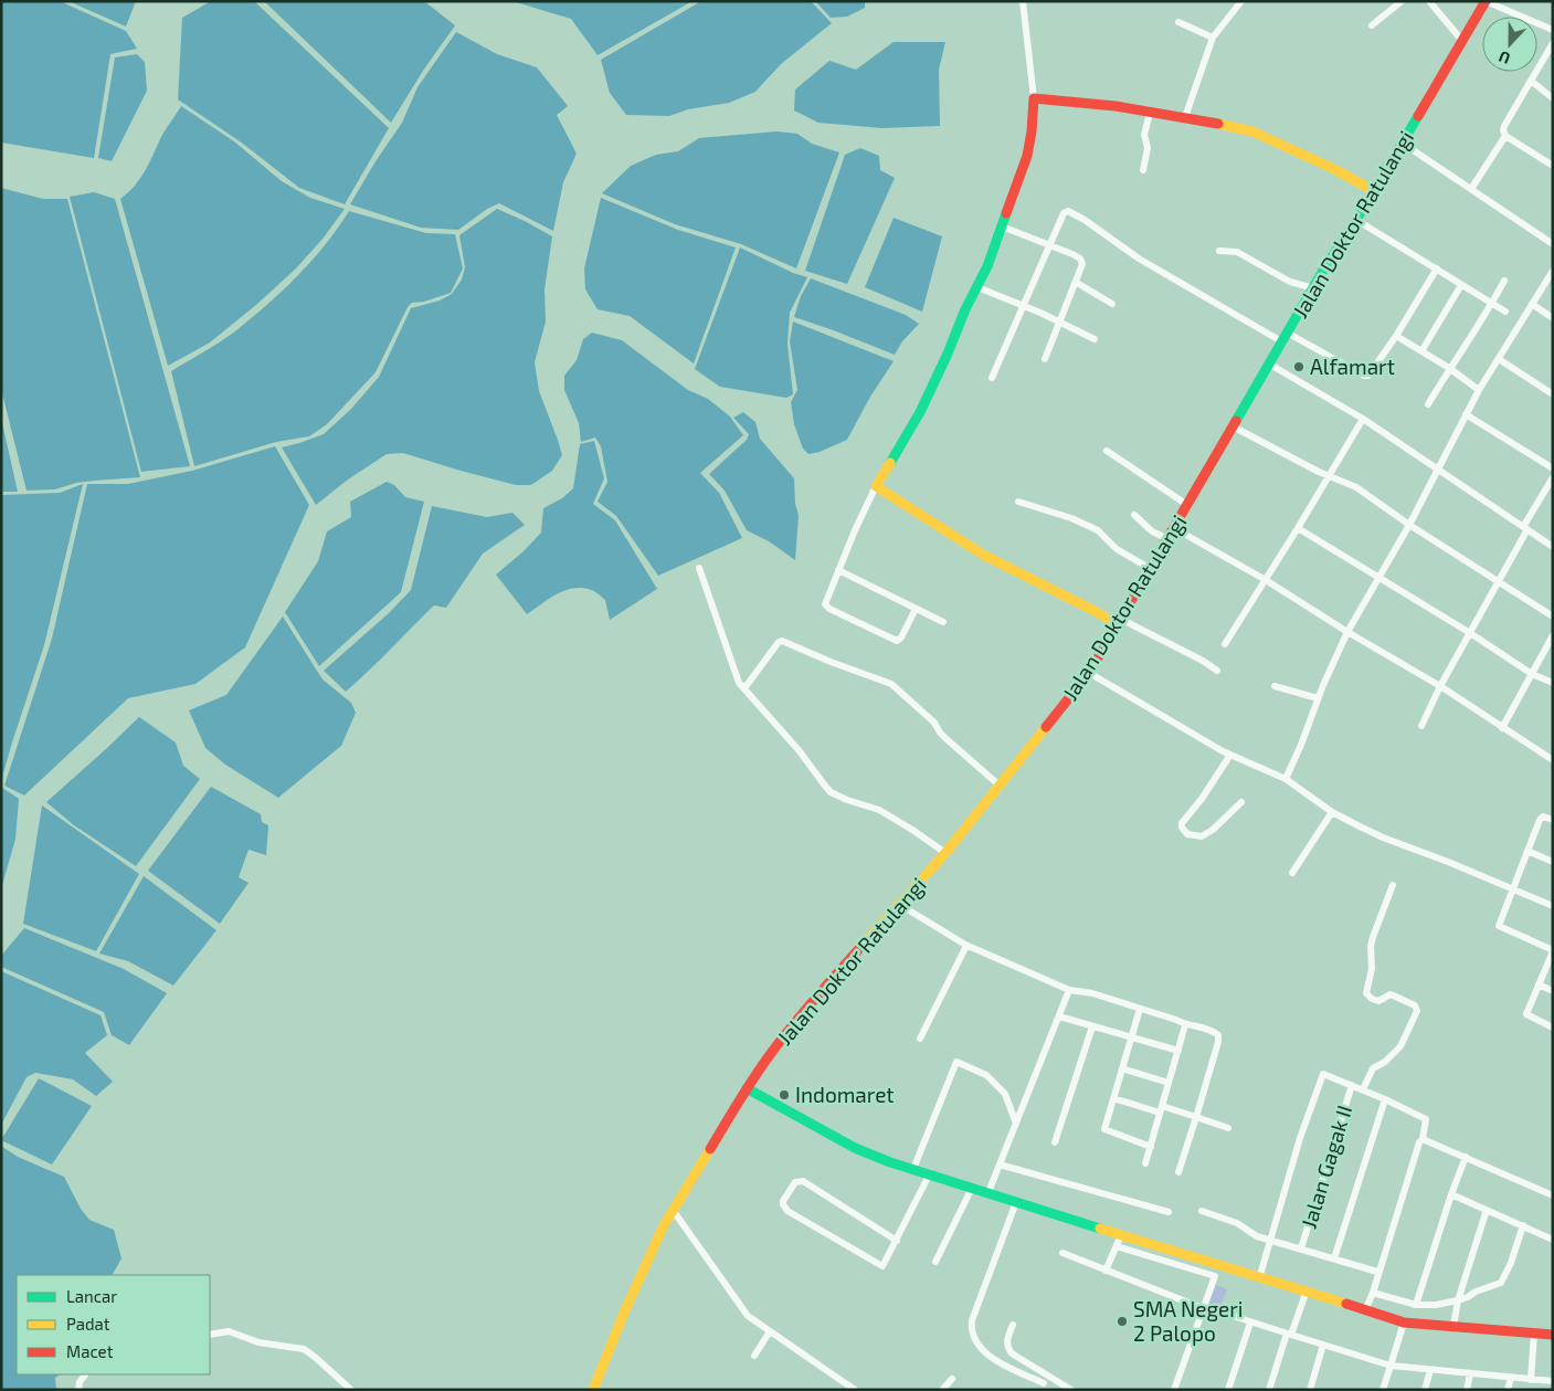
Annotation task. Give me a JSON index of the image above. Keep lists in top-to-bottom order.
{
  "streets": {
    "main road": ["Jalan Doktor Ratulangi"],
    "street": ["Jalan Gagak II"]
  },
  "places": ["Alfamart", "Indomaret", "SMA Negeri 2 Palopo"],
  "legend": ["Lancar", "Padat", "Macet"],
  "north": "bottom"
}
